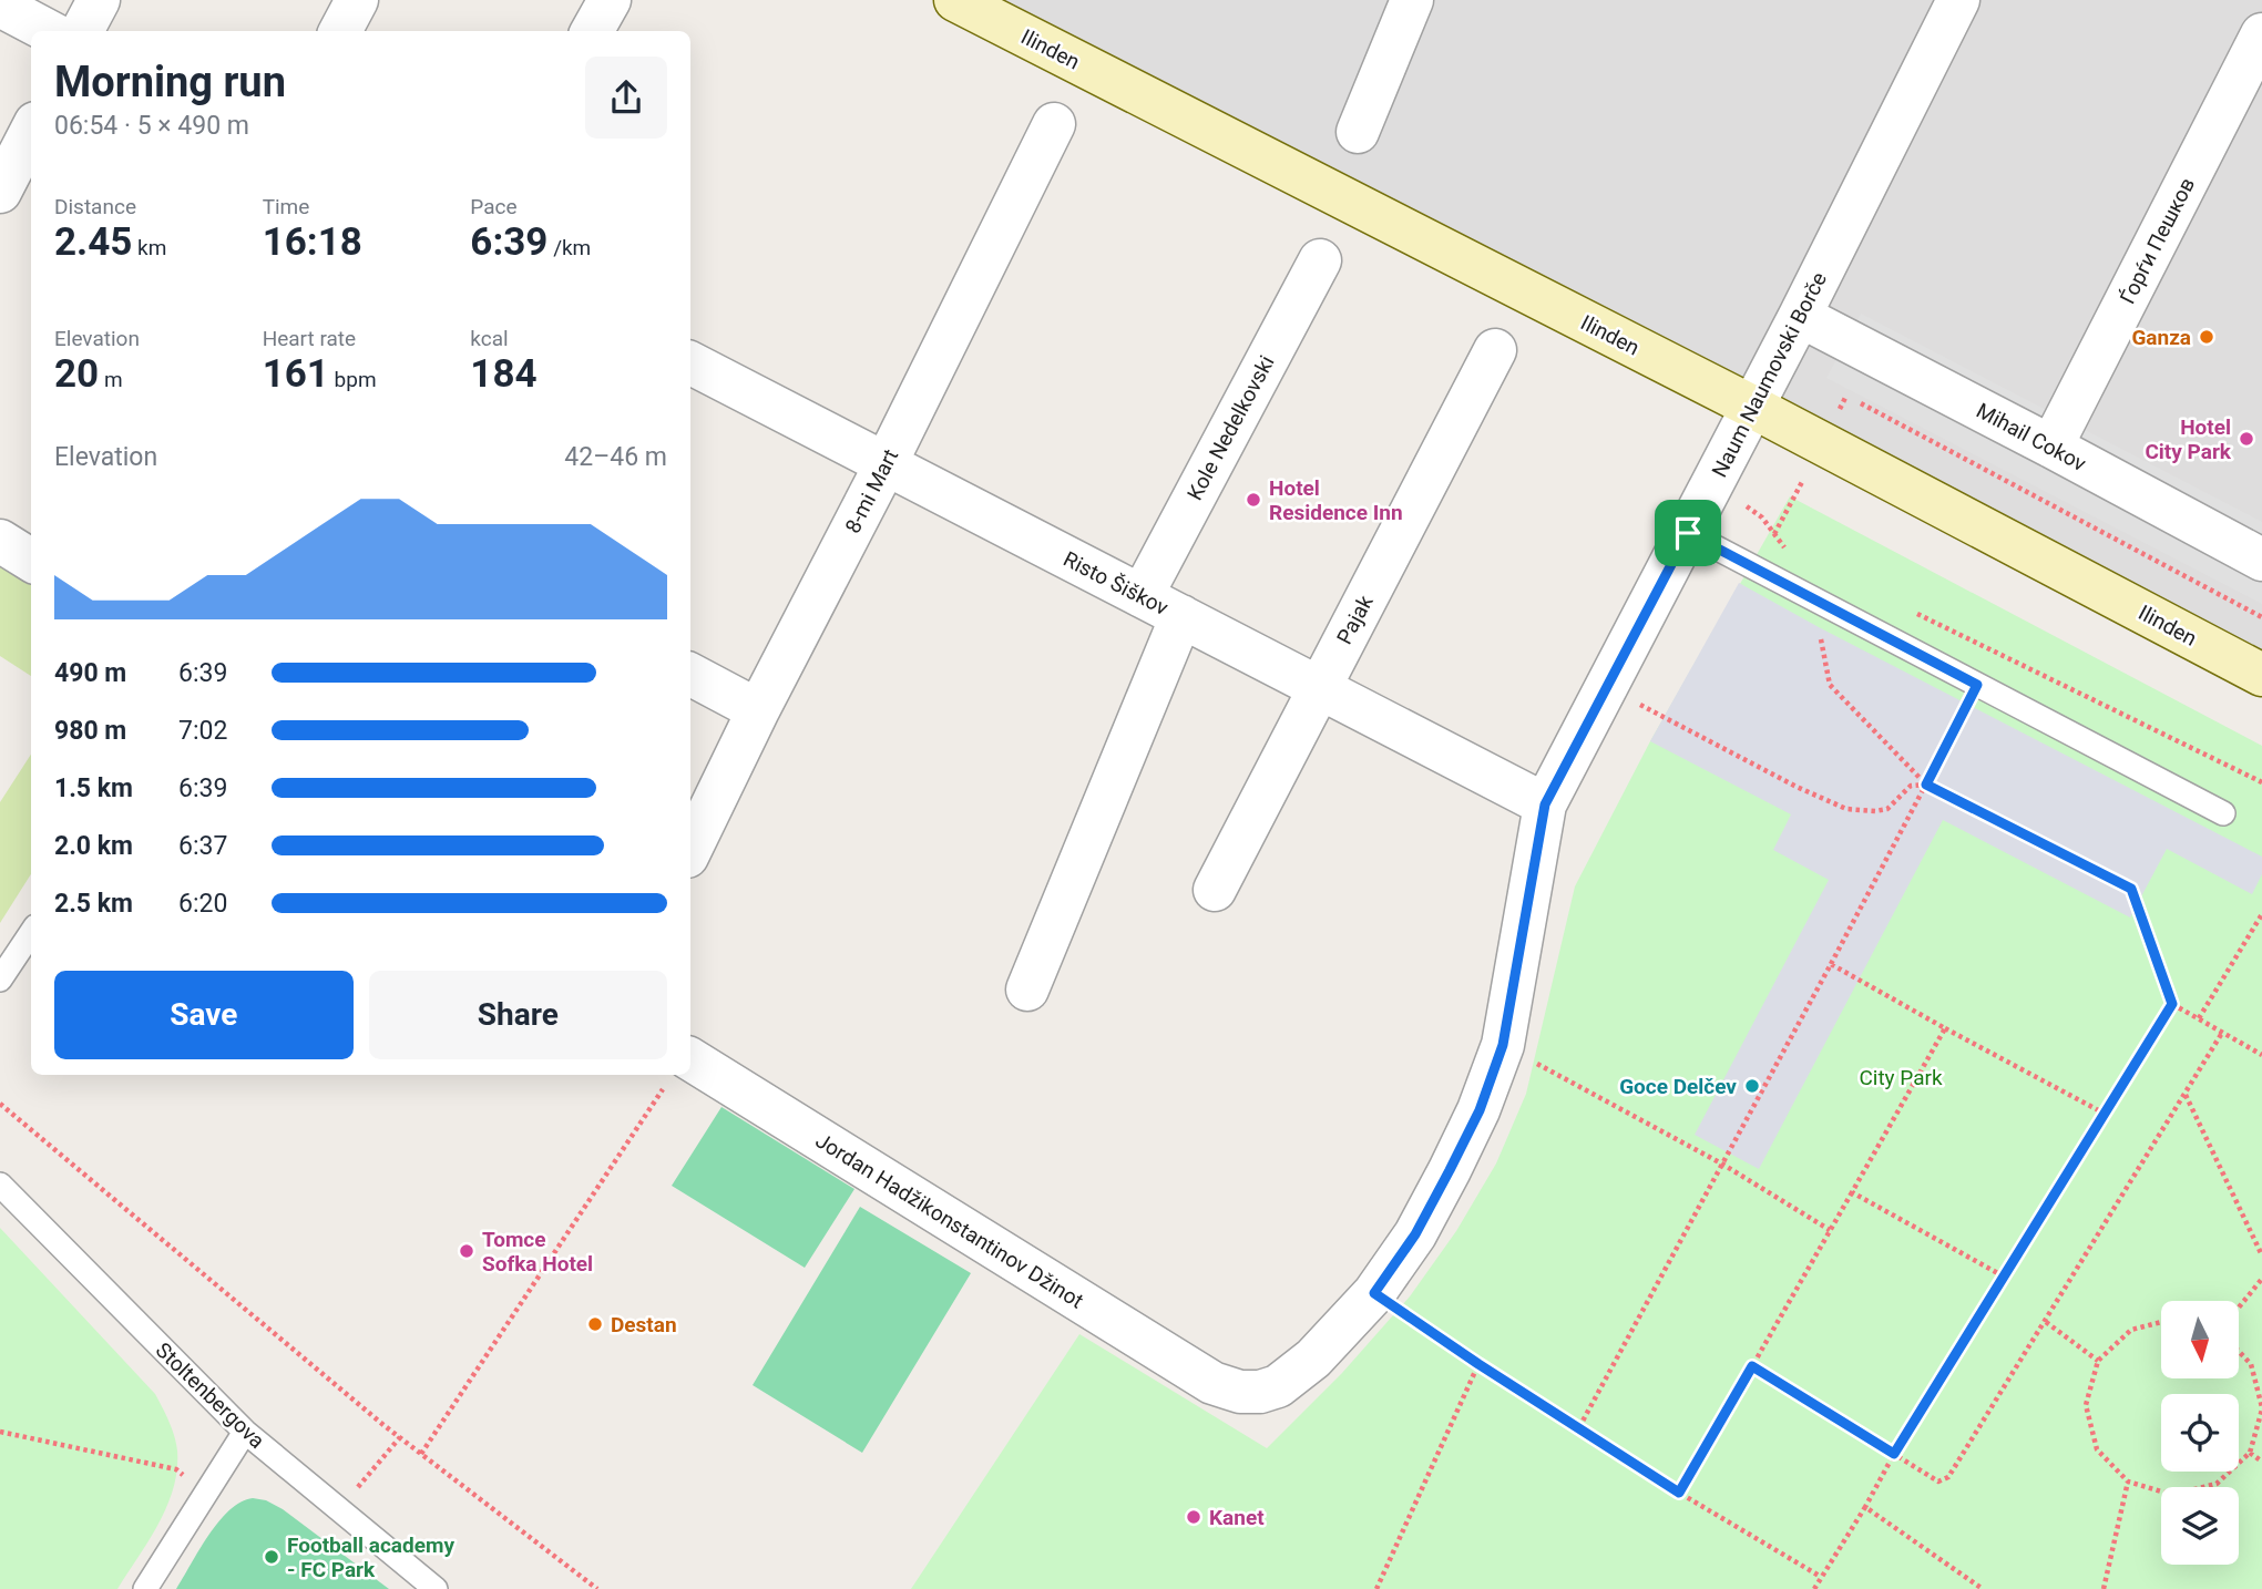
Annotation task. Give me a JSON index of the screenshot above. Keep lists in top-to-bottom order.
{
  "streets": {
    "street": [
      "Ilinden",
      "Ѓорѓи Пешков",
      "Naum Naumovski Borče",
      "Kole Nedelkovski",
      "Mihail Cokov",
      "8-mi Mart",
      "Risto Šiškov",
      "Pajak",
      "Jordan Hadžikonstantinov Džinot"
    ],
    "lane": ["Stoltenbergova"]
  },
  "crossings": [
    ["Ilinden", "Naum Naumovski Borče"],
    ["Ѓорѓи Пешков", "Mihail Cokov"],
    ["Naum Naumovski Borče", "Mihail Cokov"],
    ["Naum Naumovski Borče", "Risto Šiškov"],
    ["Naum Naumovski Borče", "Jordan Hadžikonstantinov Džinot"],
    ["Kole Nedelkovski", "Risto Šiškov"],
    ["8-mi Mart", "Risto Šiškov"],
    ["Risto Šiškov", "Pajak"]
  ],
  "parks": ["City Park"],
  "places": [
    "Ganza",
    "Hotel City Park",
    "Hotel Residence Inn",
    "Goce Delčev",
    "Tomce Sofka Hotel",
    "Destan",
    "Kanet",
    "Football academy - FC Park"
  ],
  "north": "bottom",
  "page": {
    "heading": ["Morning run", "06:54 · 5 × 490 m"],
    "stats": [
      ["Distance", "2.45 km"],
      ["Time", "16:18"],
      ["Pace", "6:39 /km"],
      ["Elevation", "20 m"],
      ["Heart rate", "161 bpm"],
      ["kcal", "184"]
    ],
    "chart": ["Elevation", "42–46 m"],
    "list": [
      {
        "name": "490 m",
        "note": "6:39"
      },
      {
        "name": "980 m",
        "note": "7:02"
      },
      {
        "name": "1.5 km",
        "note": "6:39"
      },
      {
        "name": "2.0 km",
        "note": "6:37"
      },
      {
        "name": "2.5 km",
        "note": "6:20"
      }
    ],
    "buttons": ["Save", "Share"]
  }
}
